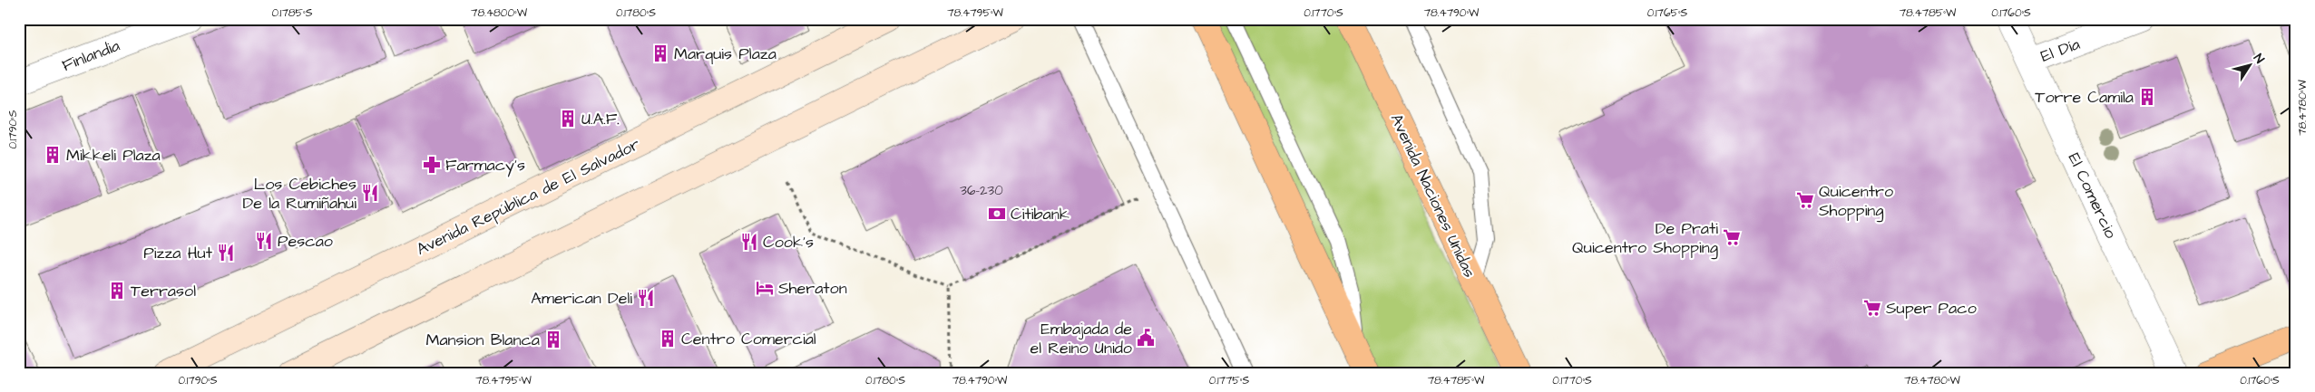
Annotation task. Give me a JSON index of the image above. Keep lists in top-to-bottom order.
{
  "streets": {
    "main road": ["Avenida Naciones Unidas"],
    "street": [
      "El Día",
      "Finlandia",
      "El Comercio",
      "Avenida República de El Salvador"
    ]
  },
  "crossings": [
    ["El Día", "El Comercio"]
  ],
  "places": {
    "building": [
      "Marquis Plaza",
      "Torre Camila",
      "U.A.F.",
      "Mikkeli Plaza",
      "Terrasol",
      "Centro Comercial",
      "Mansion Blanca"
    ],
    "pharmacy": ["Farmacy’s"],
    "restaurant": [
      "Los Cebiches De la Rumiñahui",
      "Pescao",
      "Cook's",
      "Pizza Hut",
      "American Deli"
    ],
    "supermarket": ["Quicentro Shopping", "De Prati Quicentro Shopping", "Super Paco"],
    "bank": ["Citibank"],
    "hotel": ["Sheraton"],
    "public building": ["Embajada de el Reino Unido"]
  },
  "house_numbers": ["36-230"],
  "north": "top right",
  "coordinates": [
    "0.1785°S",
    "78.4800°W",
    "0.1780°S",
    "78.4795°W",
    "0.1770°S",
    "78.4790°W",
    "0.1765°S",
    "78.4785°W",
    "0.1760°S",
    "78.4780°W",
    "0.1790°S",
    "0.1775°S"
  ]
}
